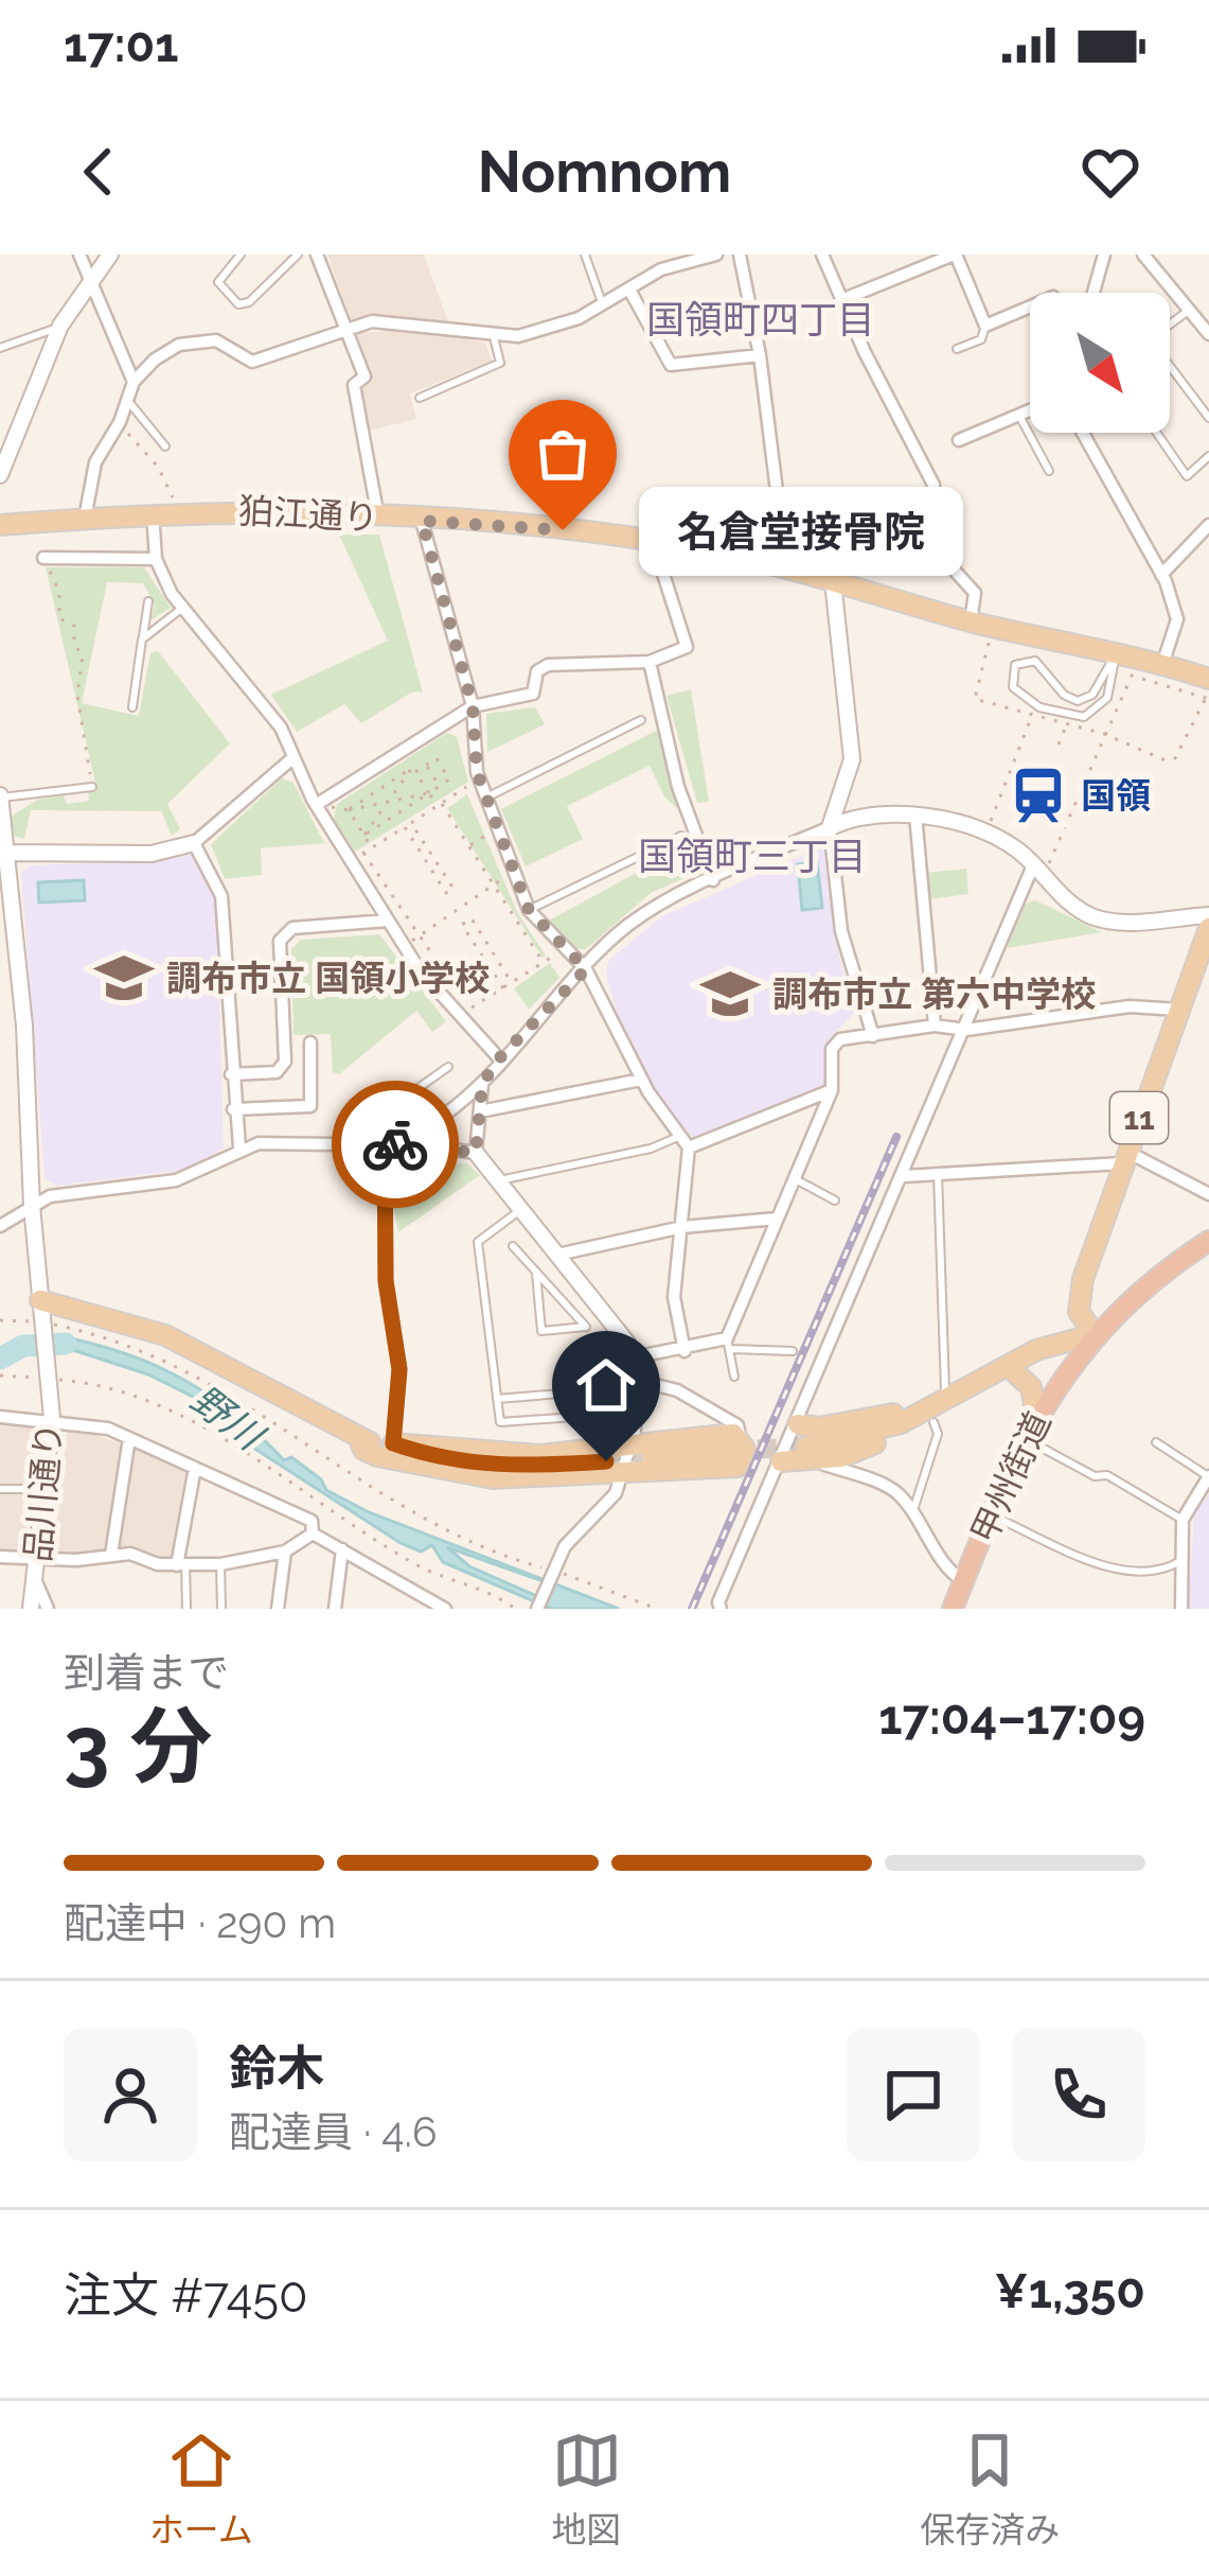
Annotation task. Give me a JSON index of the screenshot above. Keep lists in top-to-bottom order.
{
  "streets": {
    "highway": ["甲州街道"],
    "main road": ["狛江通り", "11"],
    "street": ["品川通り"]
  },
  "crossings": [
    ["11", "甲州街道"]
  ],
  "districts": ["国領町四丁目", "国領町三丁目"],
  "water": ["野川"],
  "places": {
    "other": ["名倉堂接骨院"],
    "station": ["国領"],
    "school or university": ["調布市立 国領小学校", "調布市立 第六中学校"]
  },
  "north": "bottom right",
  "page": {
    "status": "17:01",
    "header": "Nomnom",
    "bubble": "名倉堂接骨院",
    "heading": ["3 分", "到着まで", "17:04–17:09"],
    "panel": [
      "鈴木",
      "配達員 · 4.6",
      "注文 #7450",
      "¥1,350"
    ],
    "bar": "配達中 · 290 m",
    "tabs": ["ホーム", "地図", "保存済み"]
  }
}
